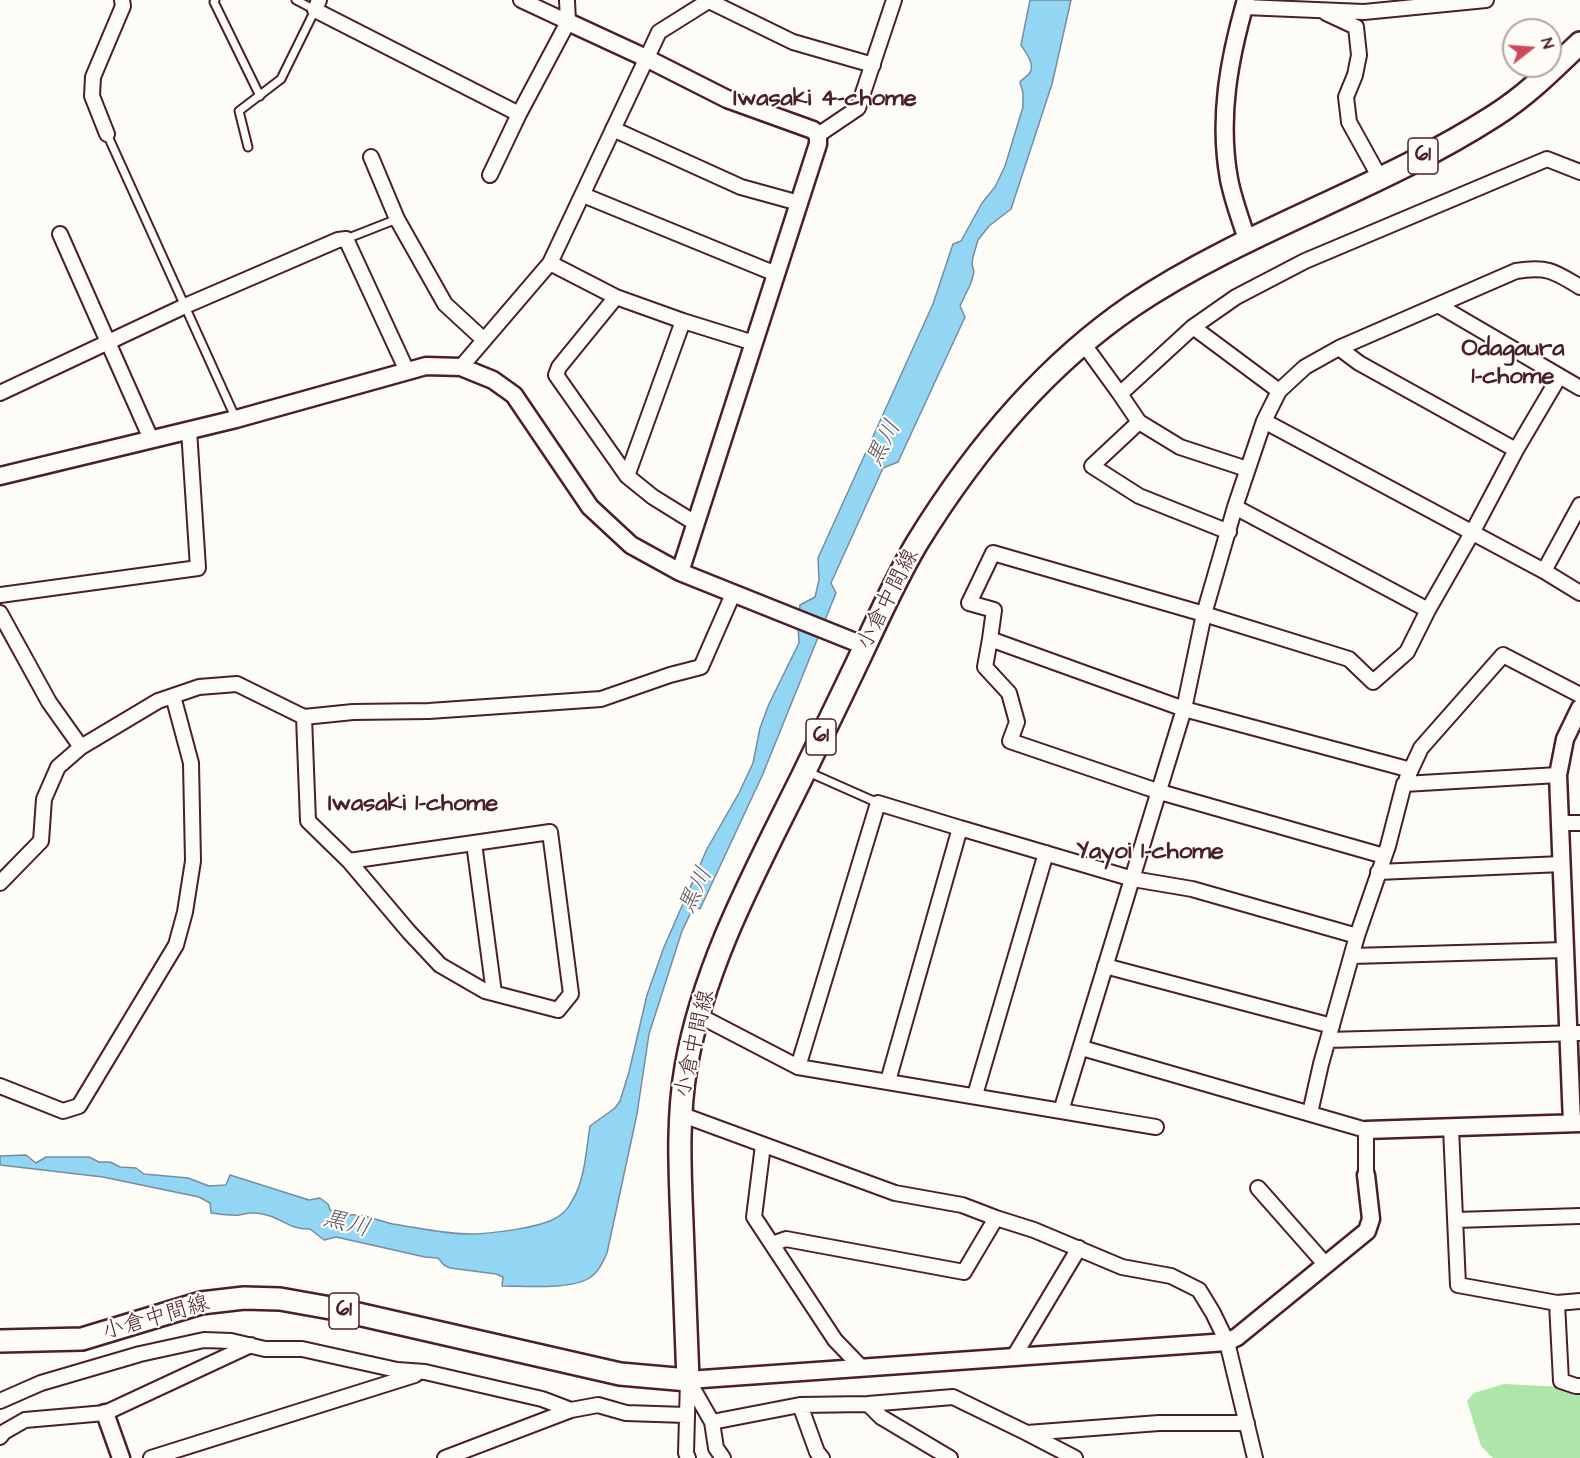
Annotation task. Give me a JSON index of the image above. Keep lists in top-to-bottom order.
{
  "streets": {
    "main road": ["61", "小倉中間線"]
  },
  "crossings": [
    ["61", "小倉中間線"]
  ],
  "districts": [
    "Iwasaki 4-chome",
    "Odagaura 1-chome",
    "Iwasaki 1-chome",
    "Yayoi 1-chome"
  ],
  "water": ["黒川"],
  "north": "right"
}
